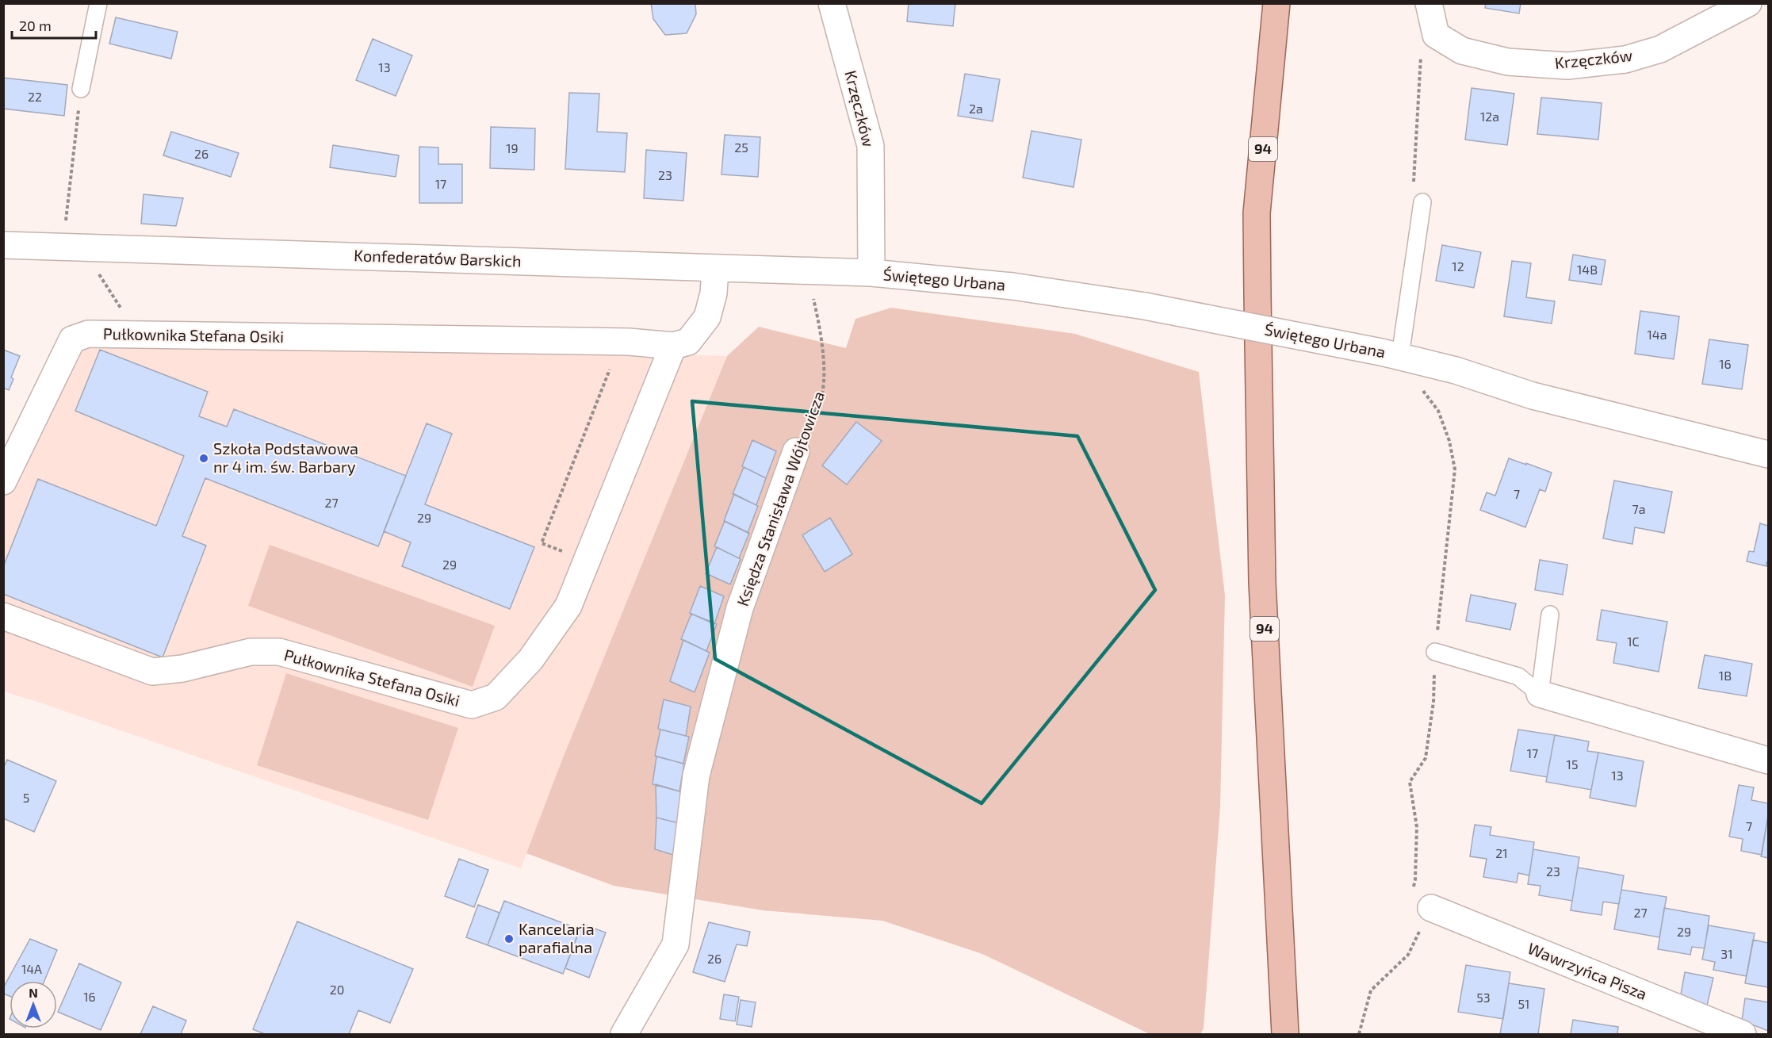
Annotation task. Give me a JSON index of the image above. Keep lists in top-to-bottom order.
{
  "streets": {
    "main road": ["94"],
    "street": [
      "Krzęczków",
      "Konfederatów Barskich",
      "Świętego Urbana",
      "Pułkownika Stefana Osiki",
      "Księdza Stanisława Wójtowicza",
      "Wawrzyńca Pisza"
    ]
  },
  "crossings": [
    ["Krzęczków", "Konfederatów Barskich"],
    ["Krzęczków", "Świętego Urbana"],
    ["Konfederatów Barskich", "Świętego Urbana"]
  ],
  "places": ["Szkoła Podstawowa nr 4 im. św. Barbary", "Kancelaria parafialna"],
  "house_numbers": [
    "13",
    "22",
    "2a",
    "12a",
    "25",
    "19",
    "26",
    "23",
    "17",
    "12",
    "14B",
    "14a",
    "16",
    "7",
    "27",
    "7a",
    "29",
    "29",
    "1C",
    "1B",
    "17",
    "15",
    "13",
    "5",
    "7",
    "21",
    "23",
    "27",
    "29",
    "31",
    "26",
    "14A",
    "20",
    "16",
    "53",
    "51"
  ],
  "scale_bar": "20 m",
  "north": "top"
}
